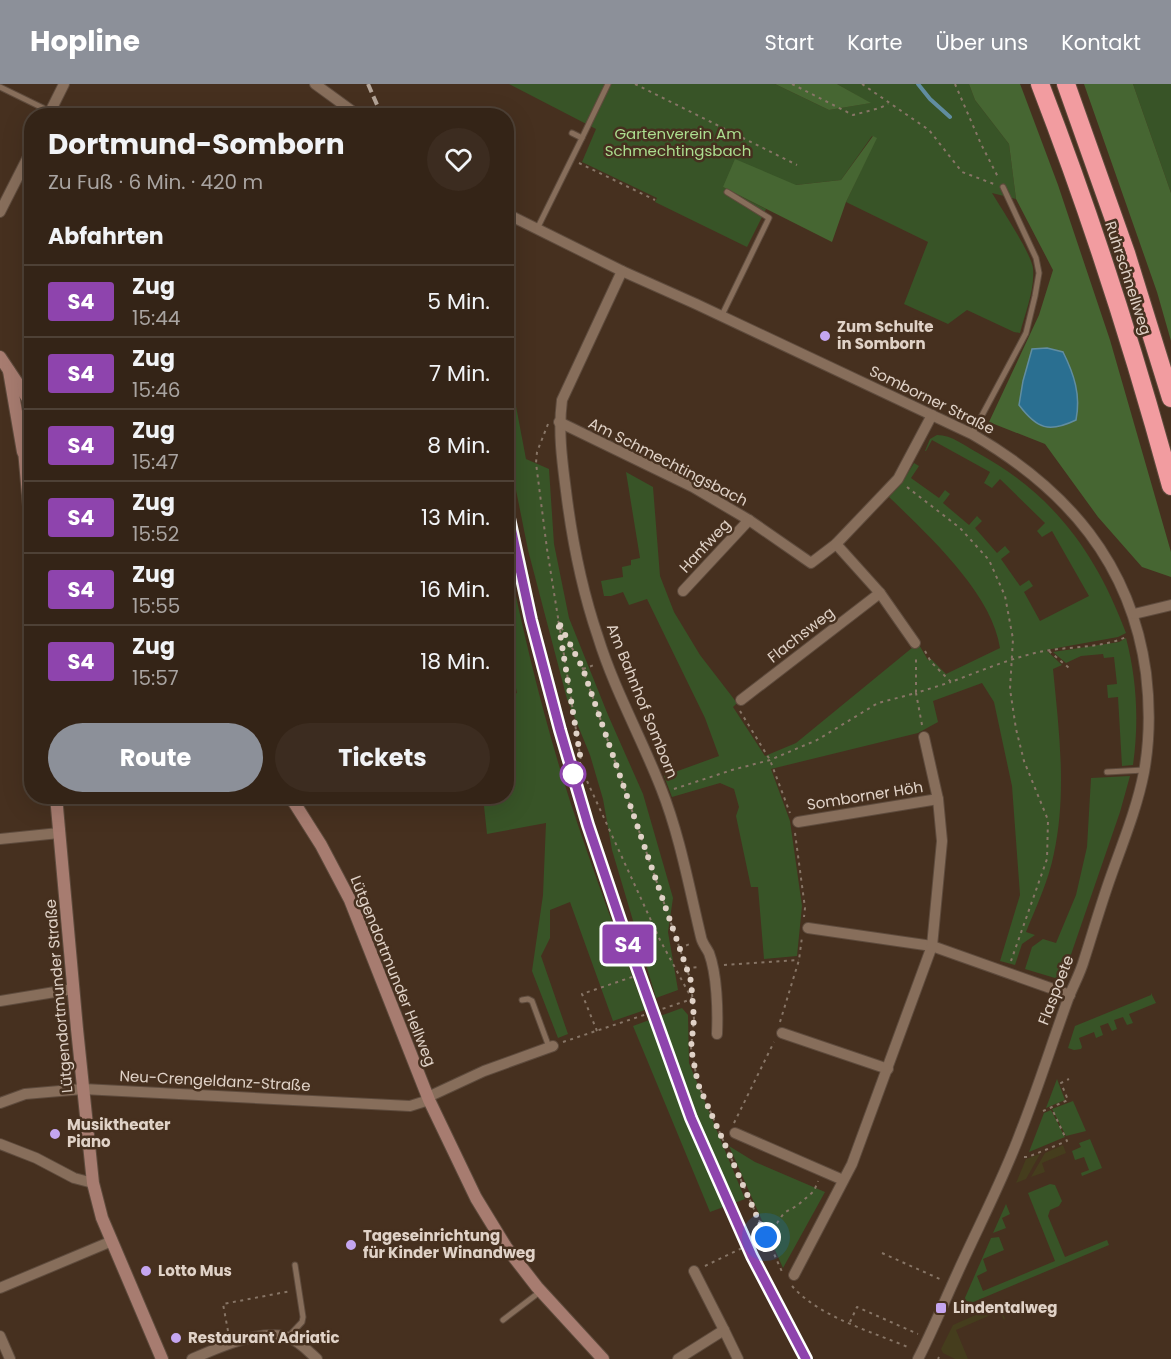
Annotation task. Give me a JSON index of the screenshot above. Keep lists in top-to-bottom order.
{
  "streets": {
    "highway": ["Ruhrschnellweg"],
    "street": [
      "Somborner Straße",
      "Am Schmechtingsbach",
      "Hanfweg",
      "Flachsweg",
      "Am Bahnhof Somborn",
      "Somborner Höh",
      "Lütgendortmunder Hellweg",
      "Flaspoete",
      "Lütgendortmunder Straße",
      "Neu-Crengeldanz-Straße"
    ]
  },
  "crossings": [
    ["Somborner Straße", "Am Schmechtingsbach"],
    ["Somborner Straße", "Am Bahnhof Somborn"],
    ["Somborner Straße", "Flaspoete"],
    ["Am Schmechtingsbach", "Hanfweg"],
    ["Am Schmechtingsbach", "Am Bahnhof Somborn"],
    ["Lütgendortmunder Hellweg", "Neu-Crengeldanz-Straße"],
    ["Lütgendortmunder Straße", "Neu-Crengeldanz-Straße"]
  ],
  "parks": ["Gartenverein Am Schmechtingsbach"],
  "places": {
    "other": [
      "Zum Schulte in Somborn",
      "Musiktheater Piano",
      "Tageseinrichtung für Kinder Winandweg",
      "Lotto Mus",
      "Restaurant Adriatic"
    ],
    "transit": ["Lindentalweg"]
  },
  "page": {
    "header": "Hopline",
    "nav": [
      "Start",
      "Karte",
      "Über uns",
      "Kontakt"
    ],
    "on_map": "S4",
    "heading": [
      ["Dortmund-Somborn", "Zu Fuß · 6 Min. · 420 m"],
      "Abfahrten"
    ],
    "list": [
      {
        "mark": "S4",
        "name": "Zug",
        "note": "15:44",
        "value": "5 Min."
      },
      {
        "mark": "S4",
        "name": "Zug",
        "note": "15:46",
        "value": "7 Min."
      },
      {
        "mark": "S4",
        "name": "Zug",
        "note": "15:47",
        "value": "8 Min."
      },
      {
        "mark": "S4",
        "name": "Zug",
        "note": "15:52",
        "value": "13 Min."
      },
      {
        "mark": "S4",
        "name": "Zug",
        "note": "15:55",
        "value": "16 Min."
      },
      {
        "mark": "S4",
        "name": "Zug",
        "note": "15:57",
        "value": "18 Min."
      }
    ],
    "buttons": ["Route", "Tickets"]
  }
}
